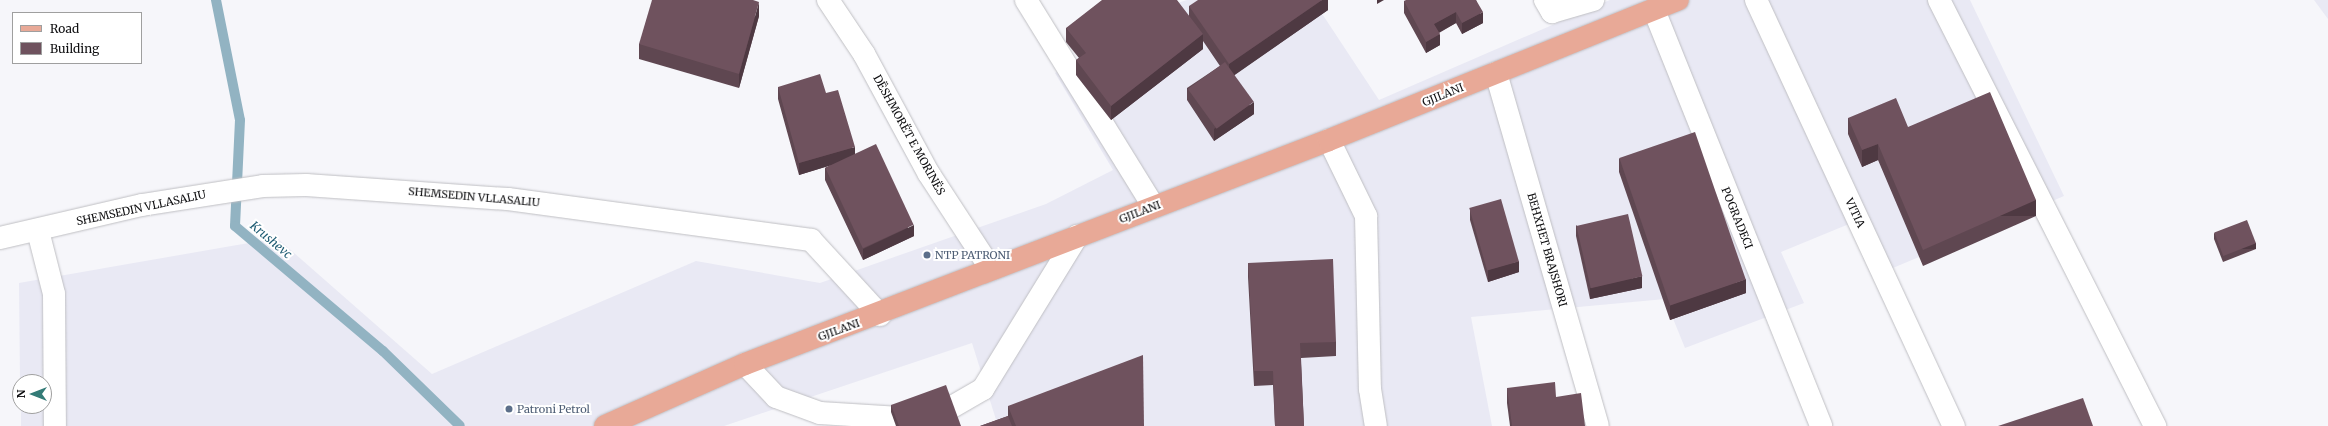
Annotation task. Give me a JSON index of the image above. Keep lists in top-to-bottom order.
{
  "streets": {
    "main road": ["GJILANI"],
    "street": [
      "DËSHMORËT E MORINËS",
      "SHEMSEDIN VLLASALIU",
      "VITIA",
      "POGRADECI",
      "BEHXHET BRAJSHORI"
    ]
  },
  "crossings": [
    ["GJILANI", "DËSHMORËT E MORINËS"],
    ["GJILANI", "SHEMSEDIN VLLASALIU"],
    ["GJILANI", "POGRADECI"],
    ["GJILANI", "BEHXHET BRAJSHORI"]
  ],
  "water": ["Krushevc"],
  "places": ["NTP PATRONI", "Patroni Petrol"],
  "legend": ["Road", "Building"],
  "north": "left"
}
